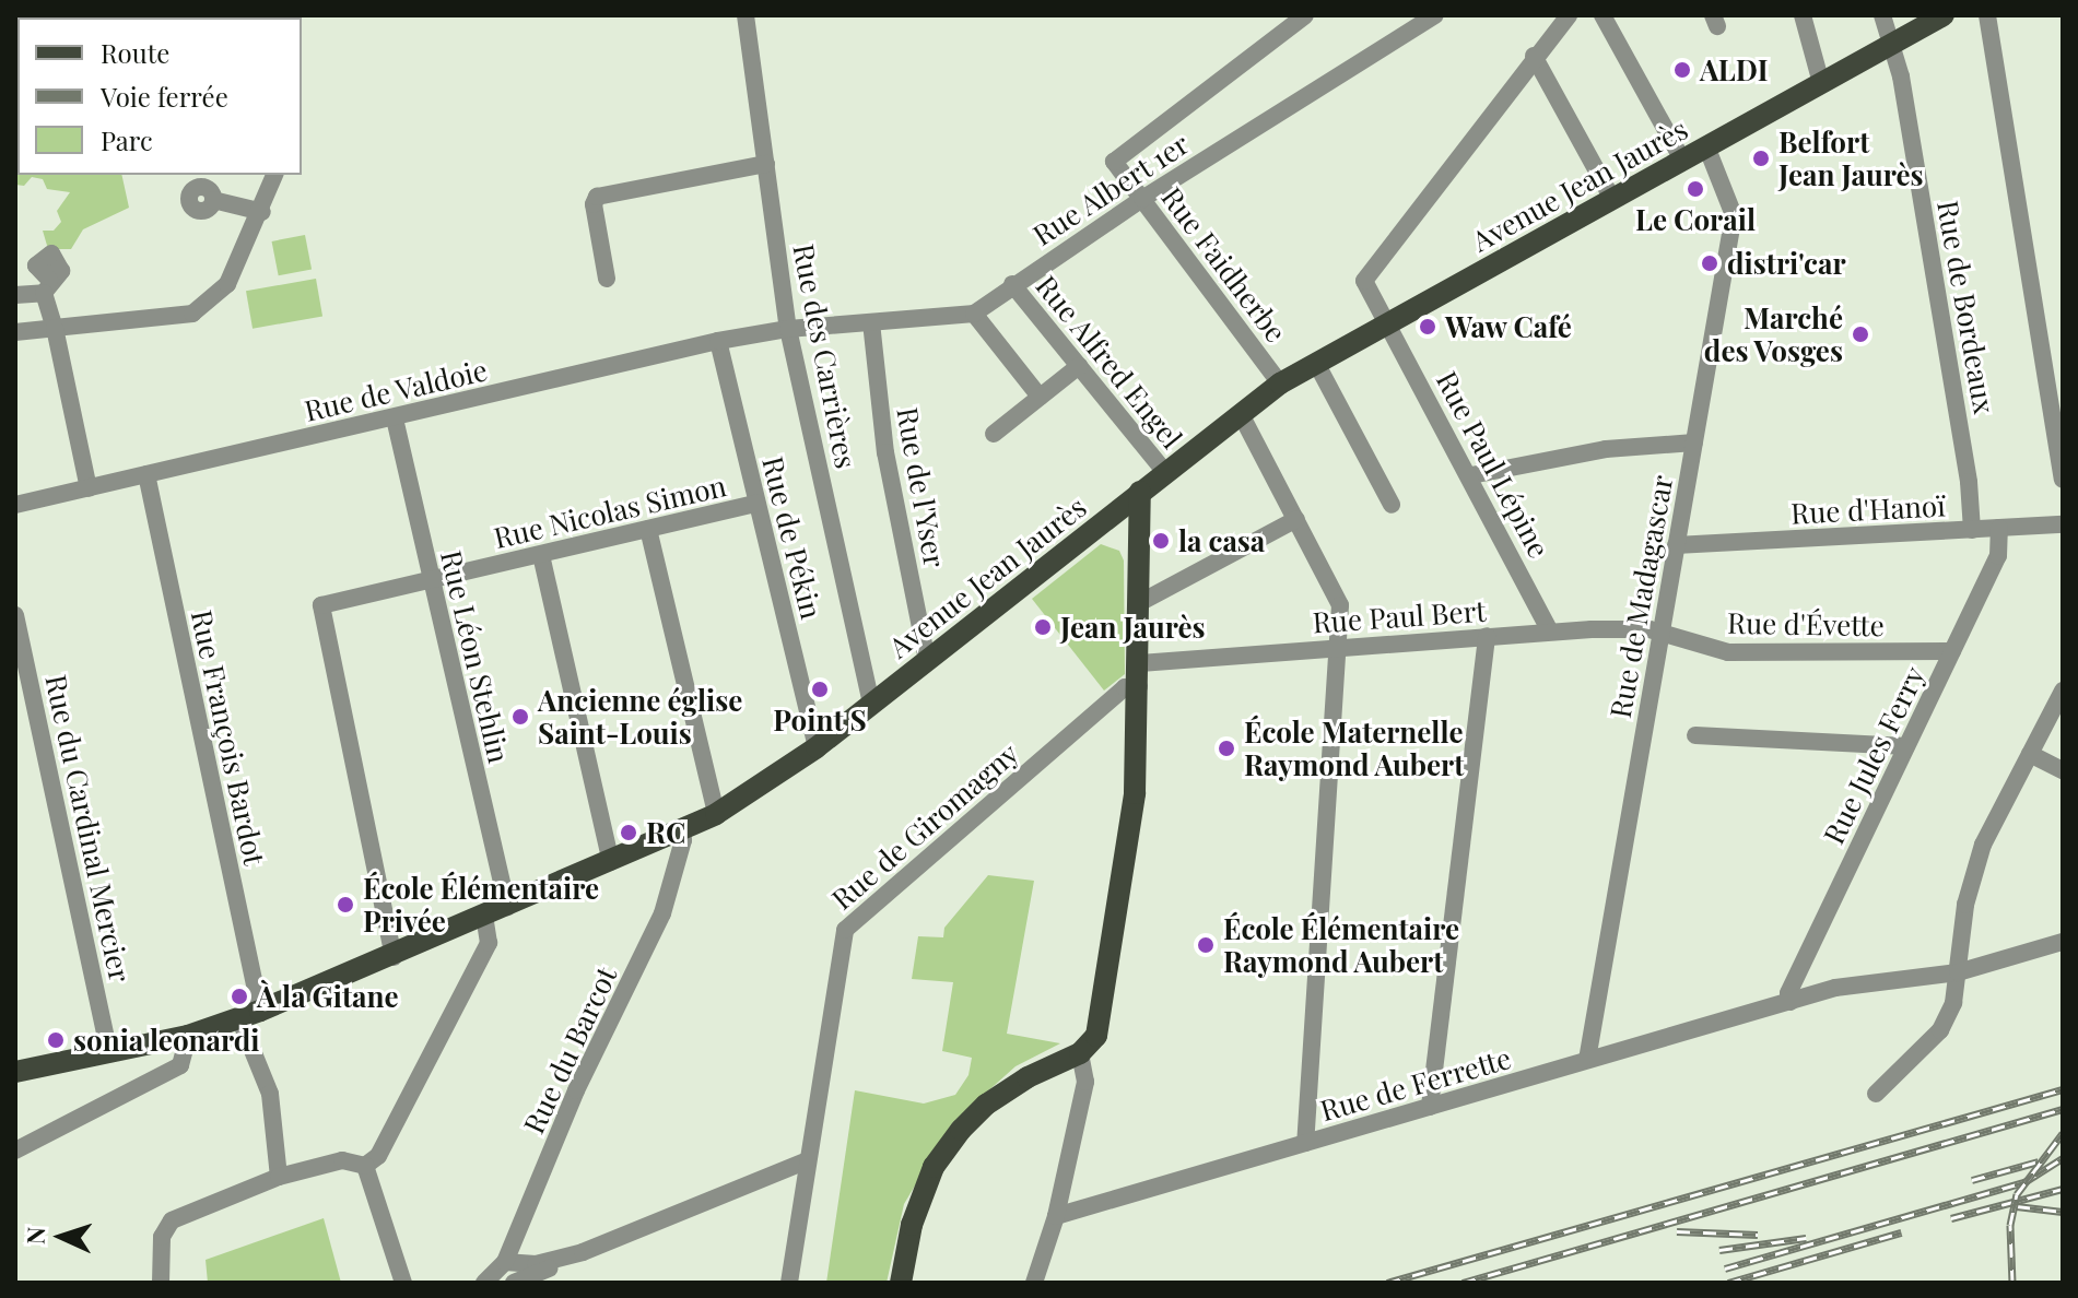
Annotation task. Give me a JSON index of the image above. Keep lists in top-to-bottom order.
{
  "streets": {
    "main road": ["Avenue Jean Jaurès"],
    "street": [
      "Rue Albert 1er",
      "Rue Faidherbe",
      "Rue de Bordeaux",
      "Rue des Carrières",
      "Rue Alfred Engel",
      "Rue de Valdoie",
      "Rue Paul Lépine",
      "Rue de l'Yser",
      "Rue d'Hanoï",
      "Rue Nicolas Simon",
      "Rue de Pékin",
      "Rue de Madagascar",
      "Rue Paul Bert",
      "Rue d'Évette",
      "Rue Léon Stehlin",
      "Rue François Bardot",
      "Rue Jules Ferry",
      "Rue de Giromagny",
      "Rue du Cardinal Mercier",
      "Rue du Barcot",
      "Rue de Ferrette"
    ]
  },
  "crossings": [
    ["Avenue Jean Jaurès", "Rue Faidherbe"],
    ["Avenue Jean Jaurès", "Rue de Bordeaux"],
    ["Avenue Jean Jaurès", "Rue des Carrières"],
    ["Avenue Jean Jaurès", "Rue Alfred Engel"],
    ["Avenue Jean Jaurès", "Rue Paul Lépine"],
    ["Avenue Jean Jaurès", "Rue de l'Yser"],
    ["Avenue Jean Jaurès", "Rue Nicolas Simon"],
    ["Avenue Jean Jaurès", "Rue de Pékin"],
    ["Avenue Jean Jaurès", "Rue de Madagascar"],
    ["Avenue Jean Jaurès", "Rue Léon Stehlin"],
    ["Avenue Jean Jaurès", "Rue François Bardot"],
    ["Avenue Jean Jaurès", "Rue du Cardinal Mercier"],
    ["Avenue Jean Jaurès", "Rue du Barcot"],
    ["Rue Albert 1er", "Rue Faidherbe"],
    ["Rue Albert 1er", "Rue Alfred Engel"],
    ["Rue de Bordeaux", "Rue d'Hanoï"],
    ["Rue des Carrières", "Rue de Valdoie"],
    ["Rue de Valdoie", "Rue de Pékin"],
    ["Rue de Valdoie", "Rue Léon Stehlin"],
    ["Rue de Valdoie", "Rue François Bardot"],
    ["Rue Paul Lépine", "Rue Paul Bert"],
    ["Rue d'Hanoï", "Rue de Madagascar"],
    ["Rue d'Hanoï", "Rue Jules Ferry"],
    ["Rue Nicolas Simon", "Rue de Pékin"],
    ["Rue Nicolas Simon", "Rue Léon Stehlin"],
    ["Rue de Madagascar", "Rue Paul Bert"],
    ["Rue de Madagascar", "Rue d'Évette"],
    ["Rue de Madagascar", "Rue de Ferrette"],
    ["Rue Paul Bert", "Rue d'Évette"],
    ["Rue d'Évette", "Rue Jules Ferry"],
    ["Rue Jules Ferry", "Rue de Ferrette"]
  ],
  "places": [
    "ALDI",
    "Belfort Jean Jaurès",
    "Le Corail",
    "distri'car",
    "Waw Café",
    "Marché des Vosges",
    "la casa",
    "Jean Jaurès",
    "Point S",
    "Ancienne église Saint-Louis",
    "École Maternelle Raymond Aubert",
    "RC",
    "École Élémentaire Privée",
    "École Élémentaire Raymond Aubert",
    "À la Gitane",
    "sonia leonardi"
  ],
  "legend": ["Route", "Voie ferrée", "Parc"],
  "north": "left"
}
